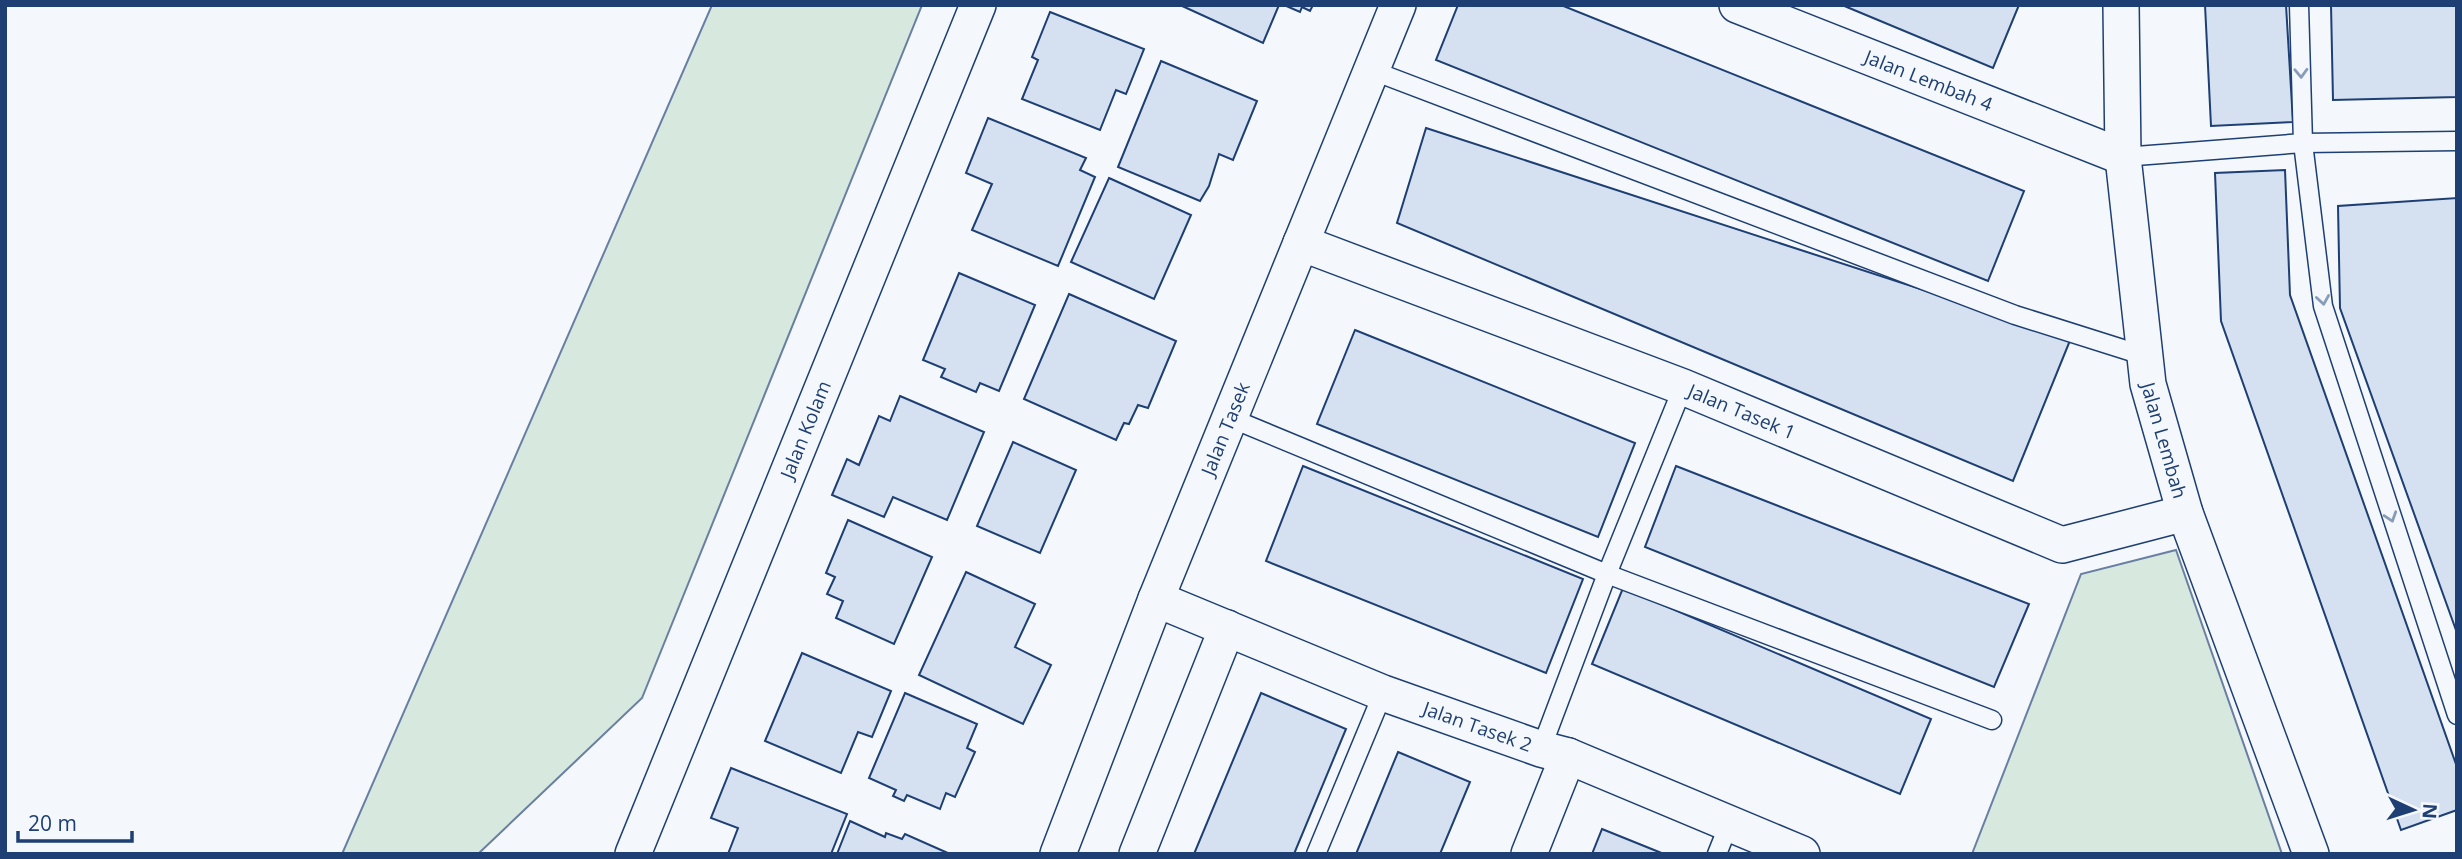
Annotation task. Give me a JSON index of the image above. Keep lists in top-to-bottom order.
{
  "streets": {
    "street": [
      "Jalan Lembah 4",
      "Jalan Tasek 1",
      "Jalan Tasek",
      "Jalan Kolam",
      "Jalan Lembah",
      "Jalan Tasek 2"
    ]
  },
  "crossings": [
    ["Jalan Lembah 4", "Jalan Lembah"],
    ["Jalan Tasek 1", "Jalan Tasek"],
    ["Jalan Tasek 1", "Jalan Lembah"],
    ["Jalan Tasek", "Jalan Tasek 2"]
  ],
  "scale_bar": "20 m",
  "north": "right"
}
